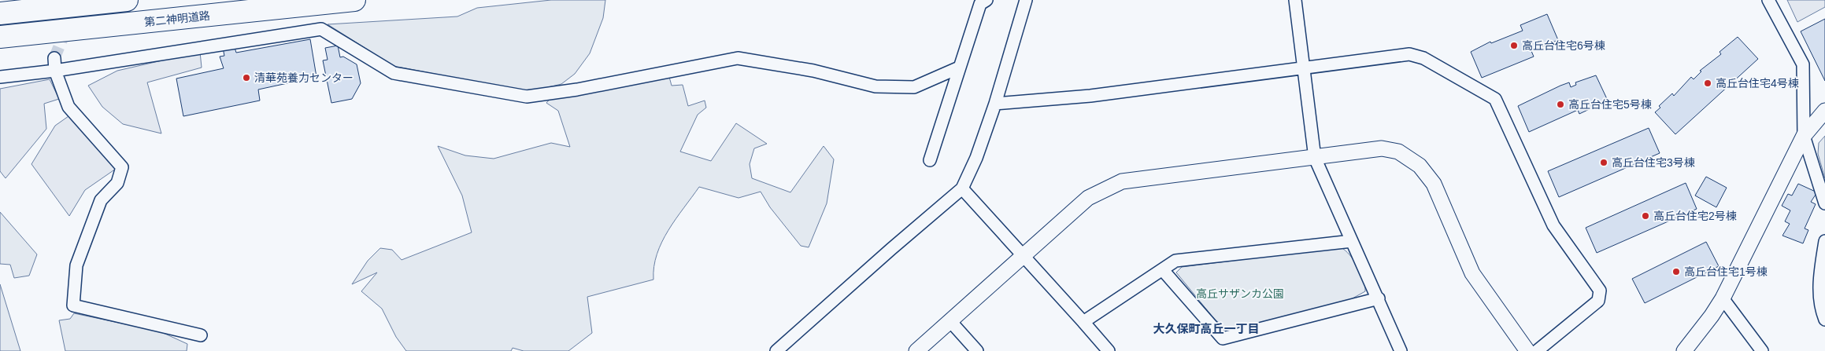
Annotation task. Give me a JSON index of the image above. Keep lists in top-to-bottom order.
{
  "streets": {
    "highway": ["第二神明道路"]
  },
  "districts": ["大久保町高丘一丁目"],
  "parks": ["高丘サザンカ公園"],
  "places": [
    "高丘台住宅6号棟",
    "清華苑養力センター",
    "高丘台住宅4号棟",
    "高丘台住宅5号棟",
    "高丘台住宅3号棟",
    "高丘台住宅2号棟",
    "高丘台住宅1号棟"
  ]
}
